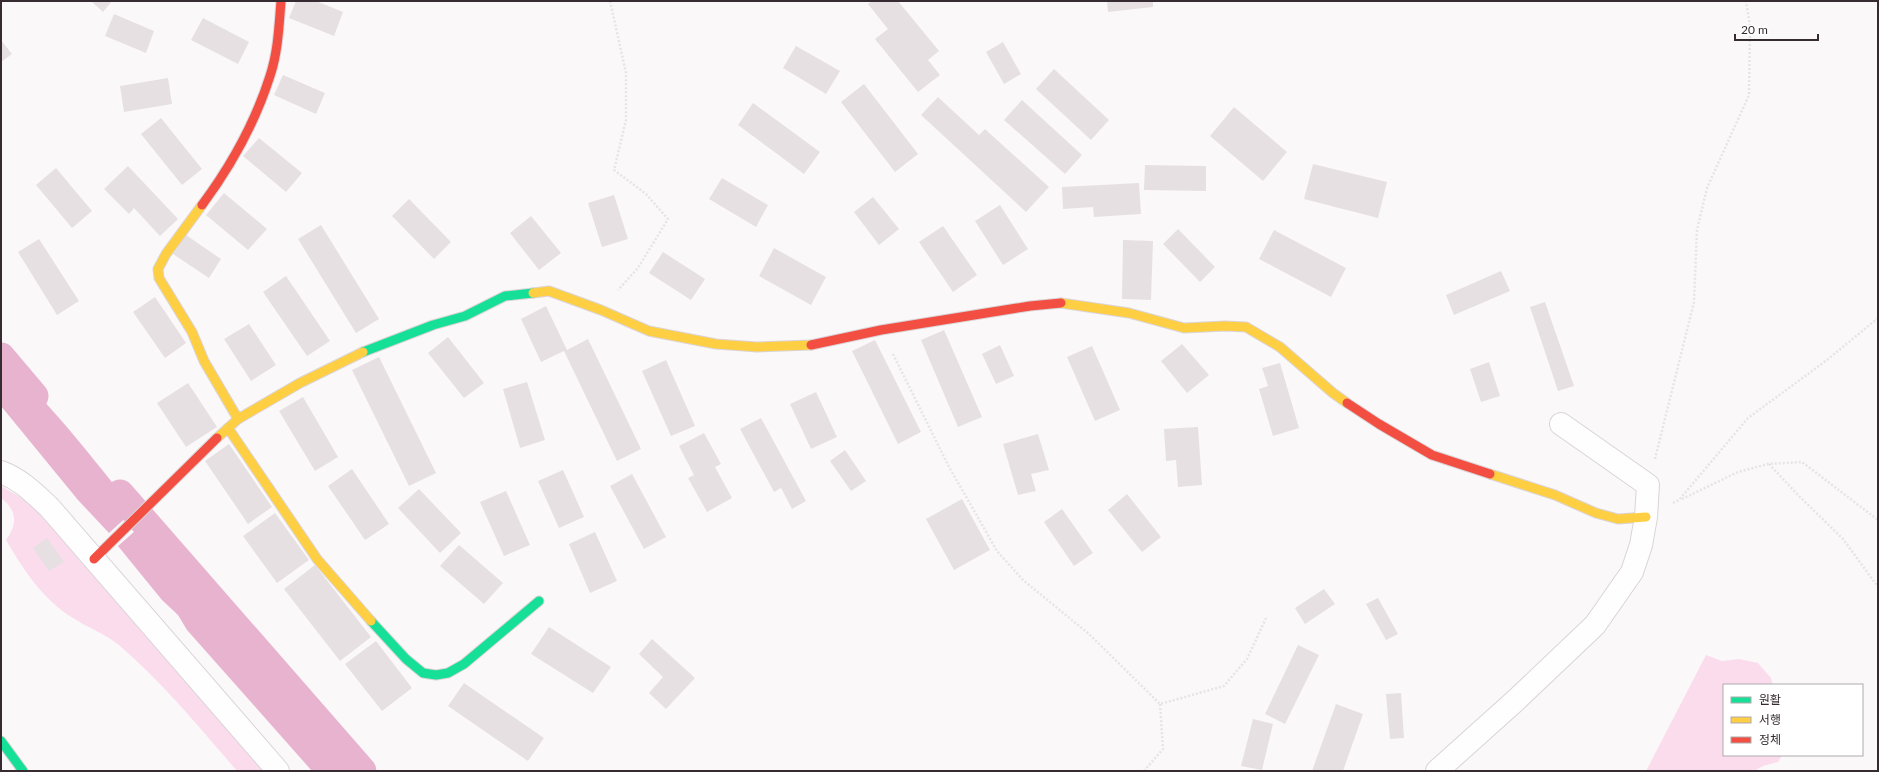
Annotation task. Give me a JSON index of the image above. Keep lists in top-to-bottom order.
{
  "legend": ["원활", "서행", "정체"],
  "scale_bar": "20 m"
}
